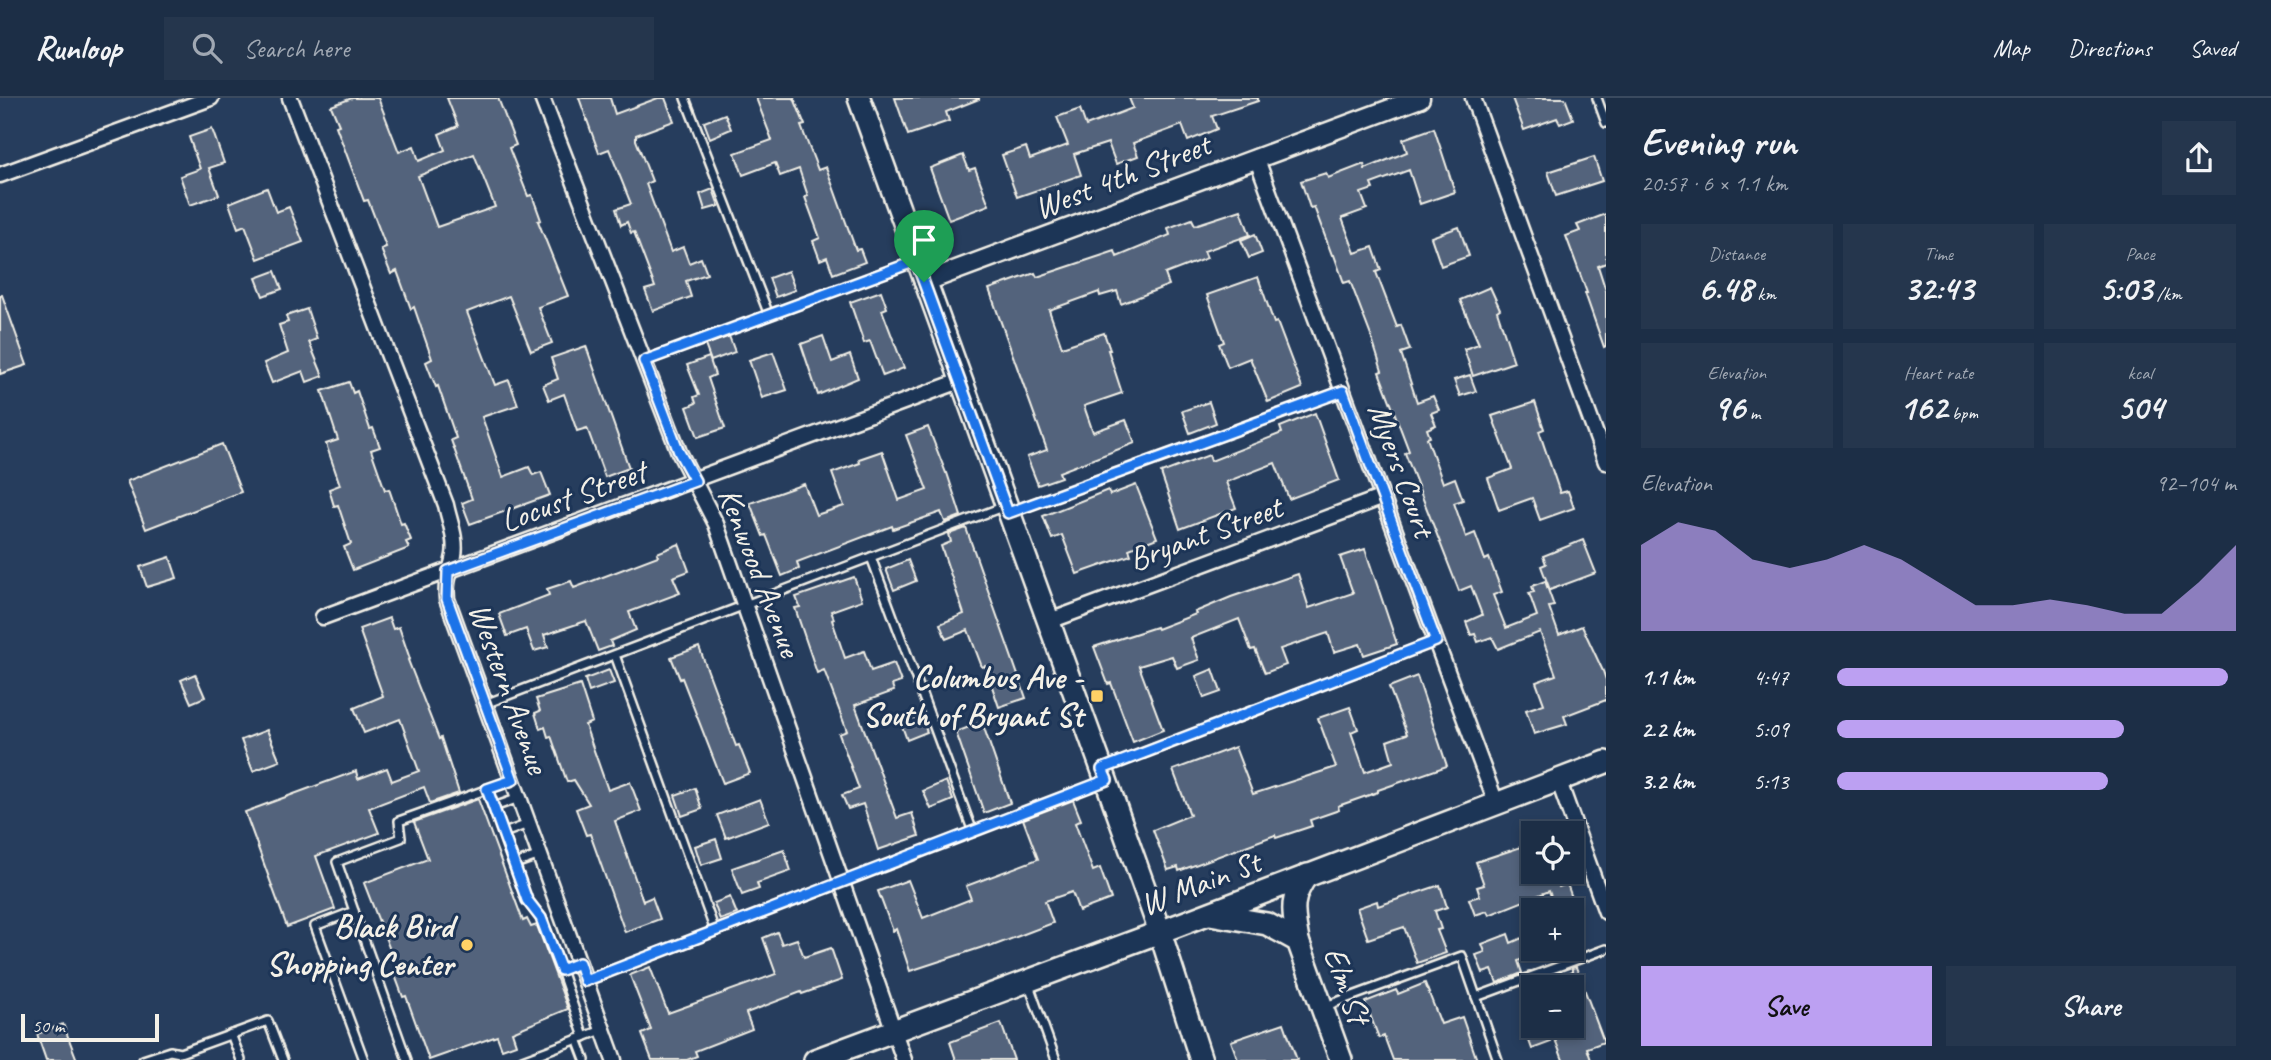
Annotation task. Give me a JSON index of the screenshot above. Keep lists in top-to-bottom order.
{
  "streets": {
    "main road": ["W Main St", "Elm St"],
    "street": [
      "West 4th Street",
      "Myers Court",
      "Locust Street",
      "Bryant Street",
      "Kenwood Avenue",
      "Western Avenue"
    ]
  },
  "crossings": [
    ["West 4th Street", "Myers Court"],
    ["Myers Court", "Bryant Street"],
    ["Myers Court", "W Main St"],
    ["Locust Street", "Kenwood Avenue"],
    ["Locust Street", "Western Avenue"],
    ["Kenwood Avenue", "W Main St"],
    ["W Main St", "Elm St"]
  ],
  "places": {
    "transit": ["Columbus Ave - South of Bryant St"],
    "other": ["Black Bird Shopping Center"]
  },
  "scale_bar": "50 m",
  "page": {
    "header": "Runloop",
    "search": "Search here",
    "nav": ["Map", "Directions", "Saved"],
    "heading": ["Evening run", "20:57 · 6 × 1.1 km"],
    "stats": [
      ["Distance", "6.48 km"],
      ["Time", "32:43"],
      ["Pace", "5:03 /km"],
      ["Elevation", "96 m"],
      ["Heart rate", "162 bpm"],
      ["kcal", "504"]
    ],
    "chart": ["Elevation", "92–104 m"],
    "list": [
      {
        "name": "1.1 km",
        "note": "4:47"
      },
      {
        "name": "2.2 km",
        "note": "5:09"
      },
      {
        "name": "3.2 km",
        "note": "5:13"
      }
    ],
    "map_buttons": ["+", "−"],
    "buttons": ["Save", "Share"],
    "scale": "50 m"
  }
}
